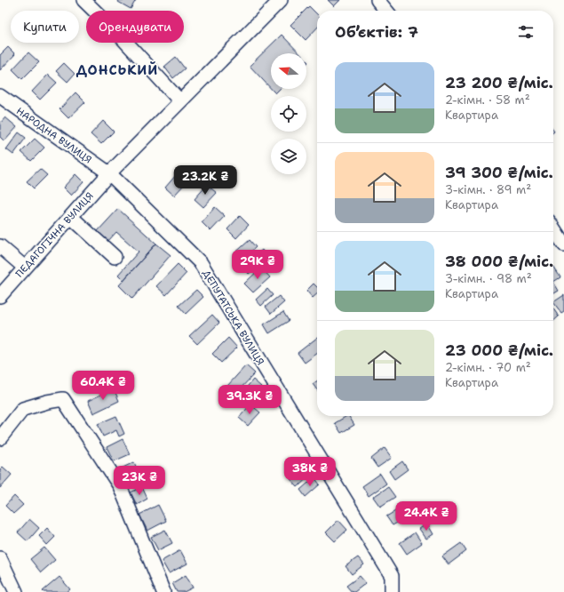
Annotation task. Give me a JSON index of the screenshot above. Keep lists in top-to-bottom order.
{
  "streets": {
    "street": ["НАРОДНА ВУЛИЦЯ", "ПЕДАГОГІЧНА ВУЛИЦЯ", "ДЕПУТАТСЬКА ВУЛИЦЯ"]
  },
  "crossings": [
    ["НАРОДНА ВУЛИЦЯ", "ПЕДАГОГІЧНА ВУЛИЦЯ"],
    ["НАРОДНА ВУЛИЦЯ", "ДЕПУТАТСЬКА ВУЛИЦЯ"],
    ["ПЕДАГОГІЧНА ВУЛИЦЯ", "ДЕПУТАТСЬКА ВУЛИЦЯ"]
  ],
  "districts": ["ДОНСЬКИЙ"],
  "north": "left",
  "page": {
    "chip": ["Купити", "Орендувати"],
    "heading": "Об’єктів: 7",
    "list": [
      {
        "name": "23 200 ₴/міс.",
        "note": "2-кімн. · 58 m² · Квартира"
      },
      {
        "name": "39 300 ₴/міс.",
        "note": "3-кімн. · 89 m² · Квартира"
      },
      {
        "name": "38 000 ₴/міс.",
        "note": "3-кімн. · 98 m² · Квартира"
      },
      {
        "name": "23 000 ₴/міс.",
        "note": "2-кімн. · 70 m² · Квартира"
      }
    ],
    "price": [
      "23.2K ₴",
      "29K ₴",
      "60.4K ₴",
      "39.3K ₴",
      "38K ₴",
      "23K ₴",
      "24.4K ₴"
    ]
  }
}
